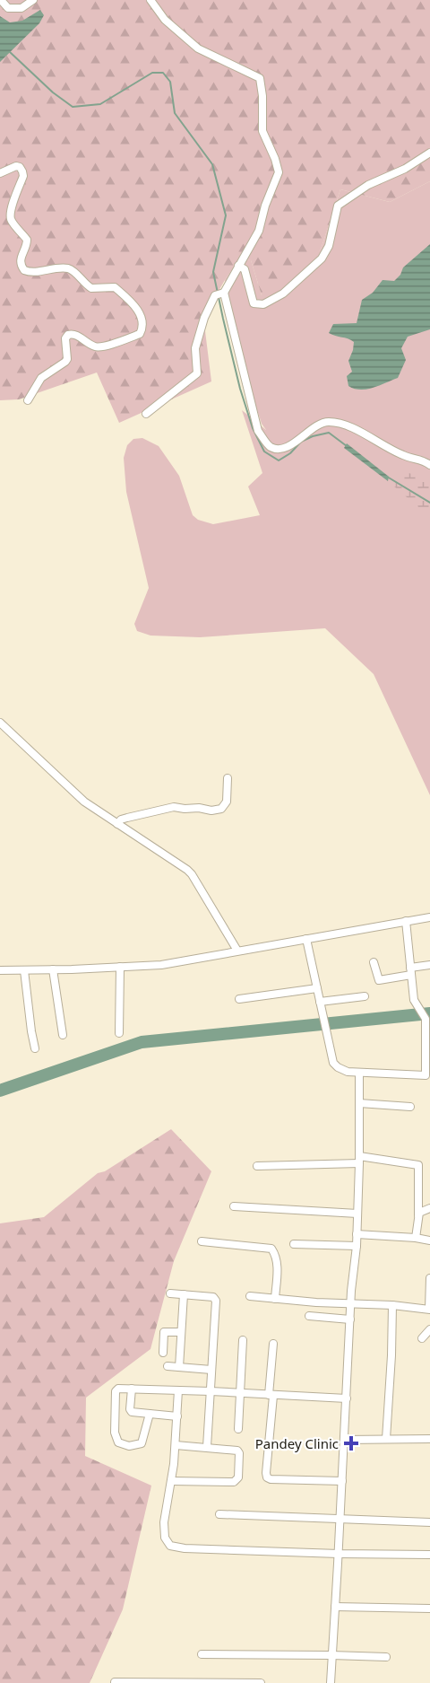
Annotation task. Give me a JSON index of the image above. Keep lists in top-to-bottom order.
{
  "places": {
    "health": ["Pandey Clinic"]
  }
}
